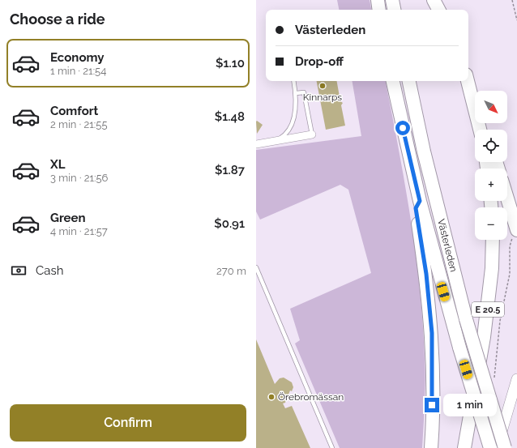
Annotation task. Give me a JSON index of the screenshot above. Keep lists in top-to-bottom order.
{
  "streets": {
    "highway": ["Västerleden", "E 20.5"]
  },
  "places": ["Kinnarps", "Örebromässan"],
  "north": "bottom right",
  "page": {
    "heading": "Choose a ride",
    "banner": ["Västerleden", "Drop-off"],
    "list": [
      {
        "name": "Economy",
        "note": "1 min · 21:54",
        "value": "$1.10"
      },
      {
        "name": "Comfort",
        "note": "2 min · 21:55",
        "value": "$1.48"
      },
      {
        "name": "XL",
        "note": "3 min · 21:56",
        "value": "$1.87"
      },
      {
        "name": "Green",
        "note": "4 min · 21:57",
        "value": "$0.91"
      }
    ],
    "map_buttons": ["+", "−"],
    "pay": ["Cash", "270 m"],
    "bubble": "1 min",
    "buttons": "Confirm"
  }
}
